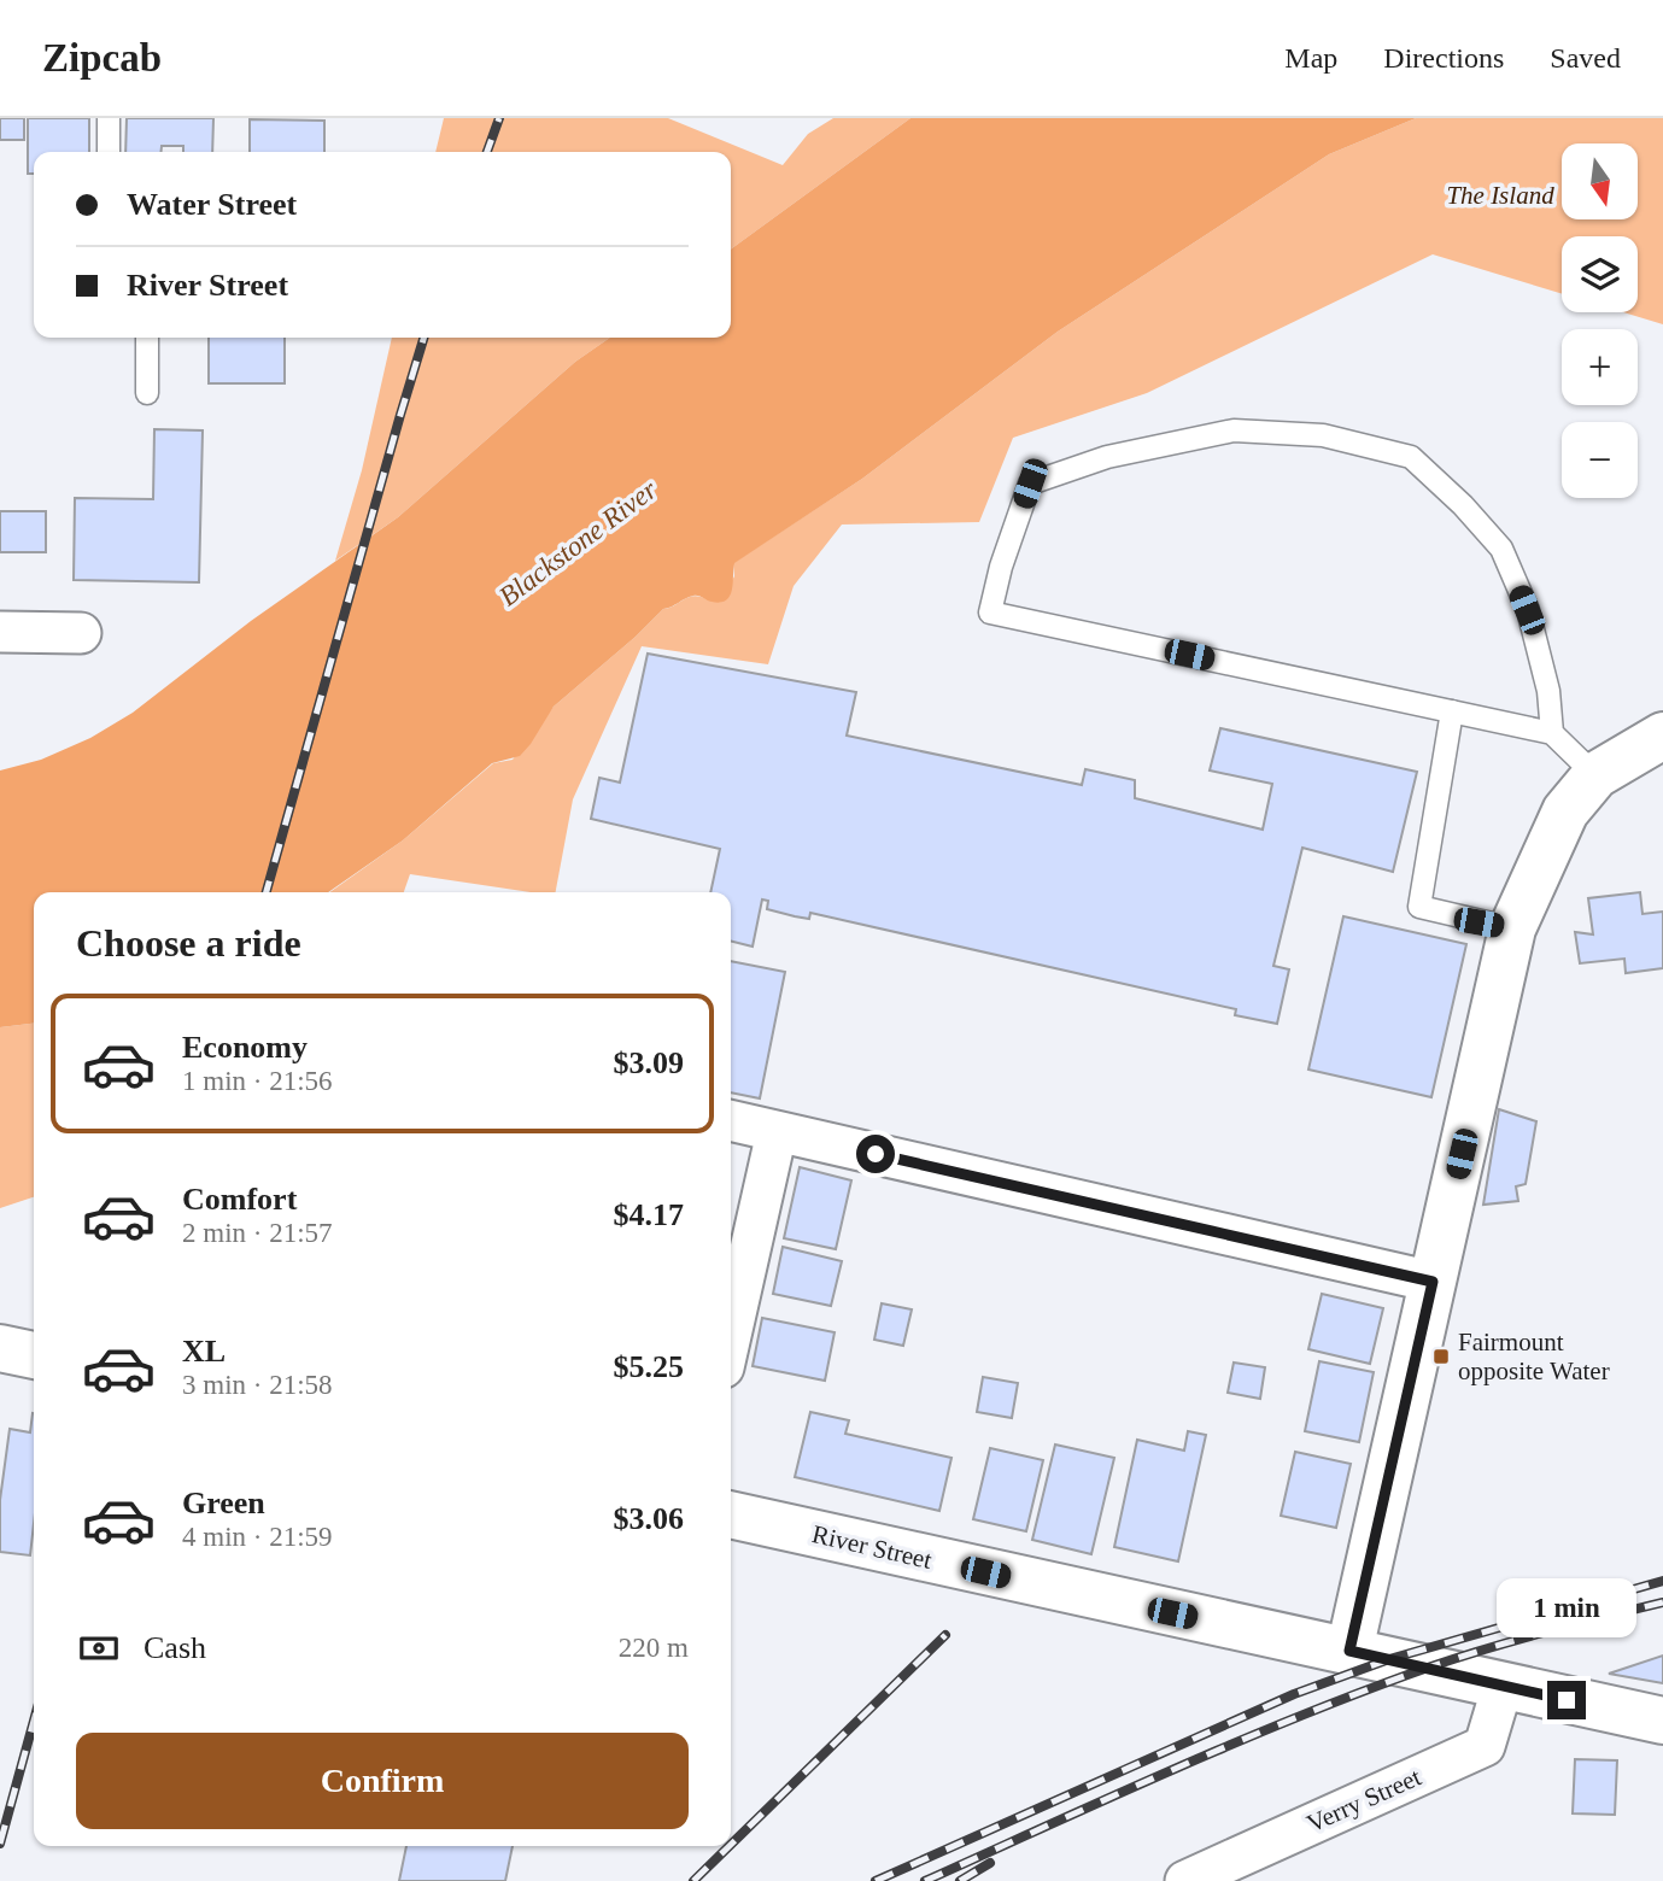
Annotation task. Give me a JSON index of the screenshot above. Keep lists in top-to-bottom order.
{
  "streets": {
    "street": ["River Street", "Verry Street"]
  },
  "crossings": [
    ["River Street", "Verry Street"]
  ],
  "water": ["Blackstone River"],
  "parks": ["The Island"],
  "places": {
    "transit": ["Fairmount opposite Water"]
  },
  "north": "bottom",
  "page": {
    "header": "Zipcab",
    "nav": ["Map", "Directions", "Saved"],
    "map_buttons": ["+", "−"],
    "banner": ["Water Street", "River Street"],
    "heading": "Choose a ride",
    "list": [
      {
        "name": "Economy",
        "note": "1 min · 21:56",
        "value": "$3.09"
      },
      {
        "name": "Comfort",
        "note": "2 min · 21:57",
        "value": "$4.17"
      },
      {
        "name": "XL",
        "note": "3 min · 21:58",
        "value": "$5.25"
      },
      {
        "name": "Green",
        "note": "4 min · 21:59",
        "value": "$3.06"
      }
    ],
    "bubble": "1 min",
    "pay": ["Cash", "220 m"],
    "buttons": "Confirm"
  }
}
